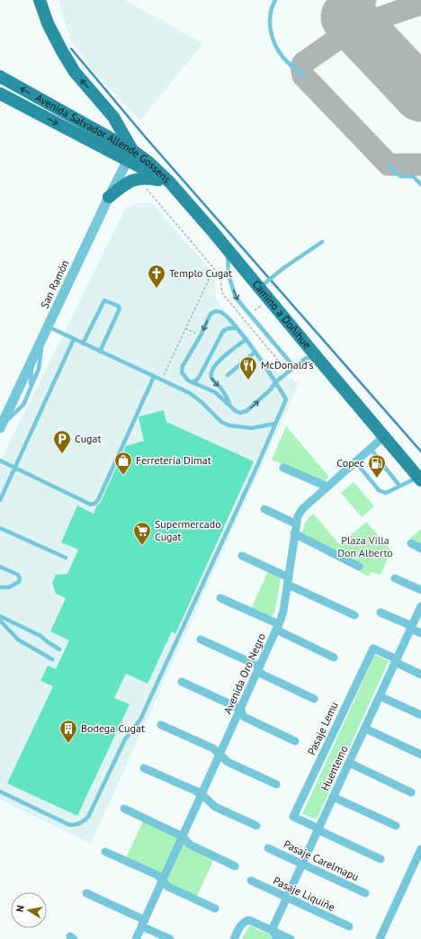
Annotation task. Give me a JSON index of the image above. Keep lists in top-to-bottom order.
{
  "streets": {
    "main road": ["Avenida Salvador Allende Gossens", "Camino a Doñihue"],
    "street": [
      "San Ramón",
      "Avenida Oro Negro",
      "Pasaje Lemu",
      "Huentemo",
      "Pasaje Carelmapu",
      "Pasaje Liquiñe"
    ]
  },
  "crossings": [
    ["Avenida Salvador Allende Gossens", "San Ramón"],
    ["Avenida Salvador Allende Gossens", "Camino a Doñihue"],
    ["Camino a Doñihue", "Avenida Oro Negro"],
    ["Pasaje Lemu", "Huentemo"],
    ["Huentemo", "Pasaje Carelmapu"],
    ["Huentemo", "Pasaje Liquiñe"]
  ],
  "parks": ["Plaza Villa Don Alberto"],
  "places": {
    "church": ["Templo Cugat"],
    "restaurant": ["McDonald's"],
    "parking": ["Cugat"],
    "shop": ["Ferretería Dimat"],
    "fuel station": ["Copec"],
    "supermarket": ["Supermercado Cugat"],
    "building": ["Bodega Cugat"]
  },
  "north": "left"
}
